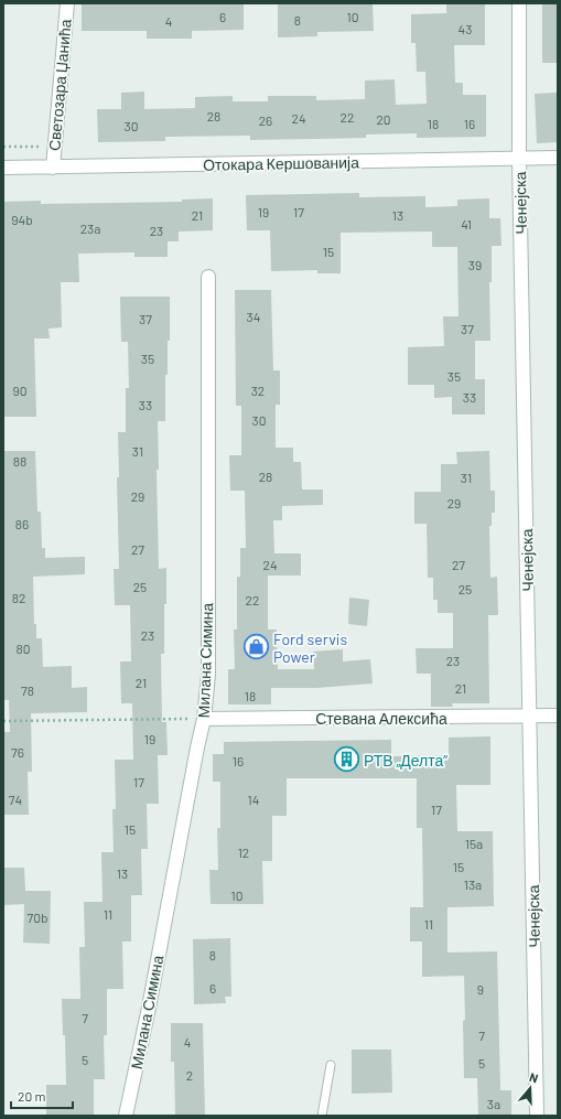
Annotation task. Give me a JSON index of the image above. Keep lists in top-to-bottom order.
{
  "streets": {
    "street": [
      "Светозара Џанића",
      "Отокара Кершованија",
      "Ченејска",
      "Милана Симина",
      "Стевана Алексића"
    ]
  },
  "crossings": [
    ["Светозара Џанића", "Отокара Кершованија"],
    ["Отокара Кершованија", "Ченејска"],
    ["Ченејска", "Стевана Алексића"],
    ["Милана Симина", "Стевана Алексића"]
  ],
  "places": {
    "shop": ["Ford servis Power"],
    "building": ["РТВ „Делта”"]
  },
  "house_numbers": [
    "6",
    "10",
    "8",
    "4",
    "43",
    "28",
    "22",
    "24",
    "20",
    "26",
    "18",
    "16",
    "30",
    "19",
    "17",
    "21",
    "13",
    "94b",
    "41",
    "23a",
    "23",
    "15",
    "39",
    "34",
    "37",
    "37",
    "35",
    "35",
    "90",
    "32",
    "33",
    "33",
    "30",
    "31",
    "88",
    "28",
    "31",
    "29",
    "29",
    "86",
    "27",
    "24",
    "27",
    "25",
    "25",
    "82",
    "22",
    "23",
    "80",
    "23",
    "21",
    "21",
    "78",
    "18",
    "19",
    "76",
    "16",
    "17",
    "74",
    "14",
    "17",
    "15",
    "15a",
    "12",
    "15",
    "13",
    "13a",
    "10",
    "11",
    "70b",
    "11",
    "8",
    "6",
    "9",
    "7",
    "7",
    "4",
    "5",
    "5",
    "2",
    "3a"
  ],
  "scale_bar": "20 m",
  "north": "top"
}
